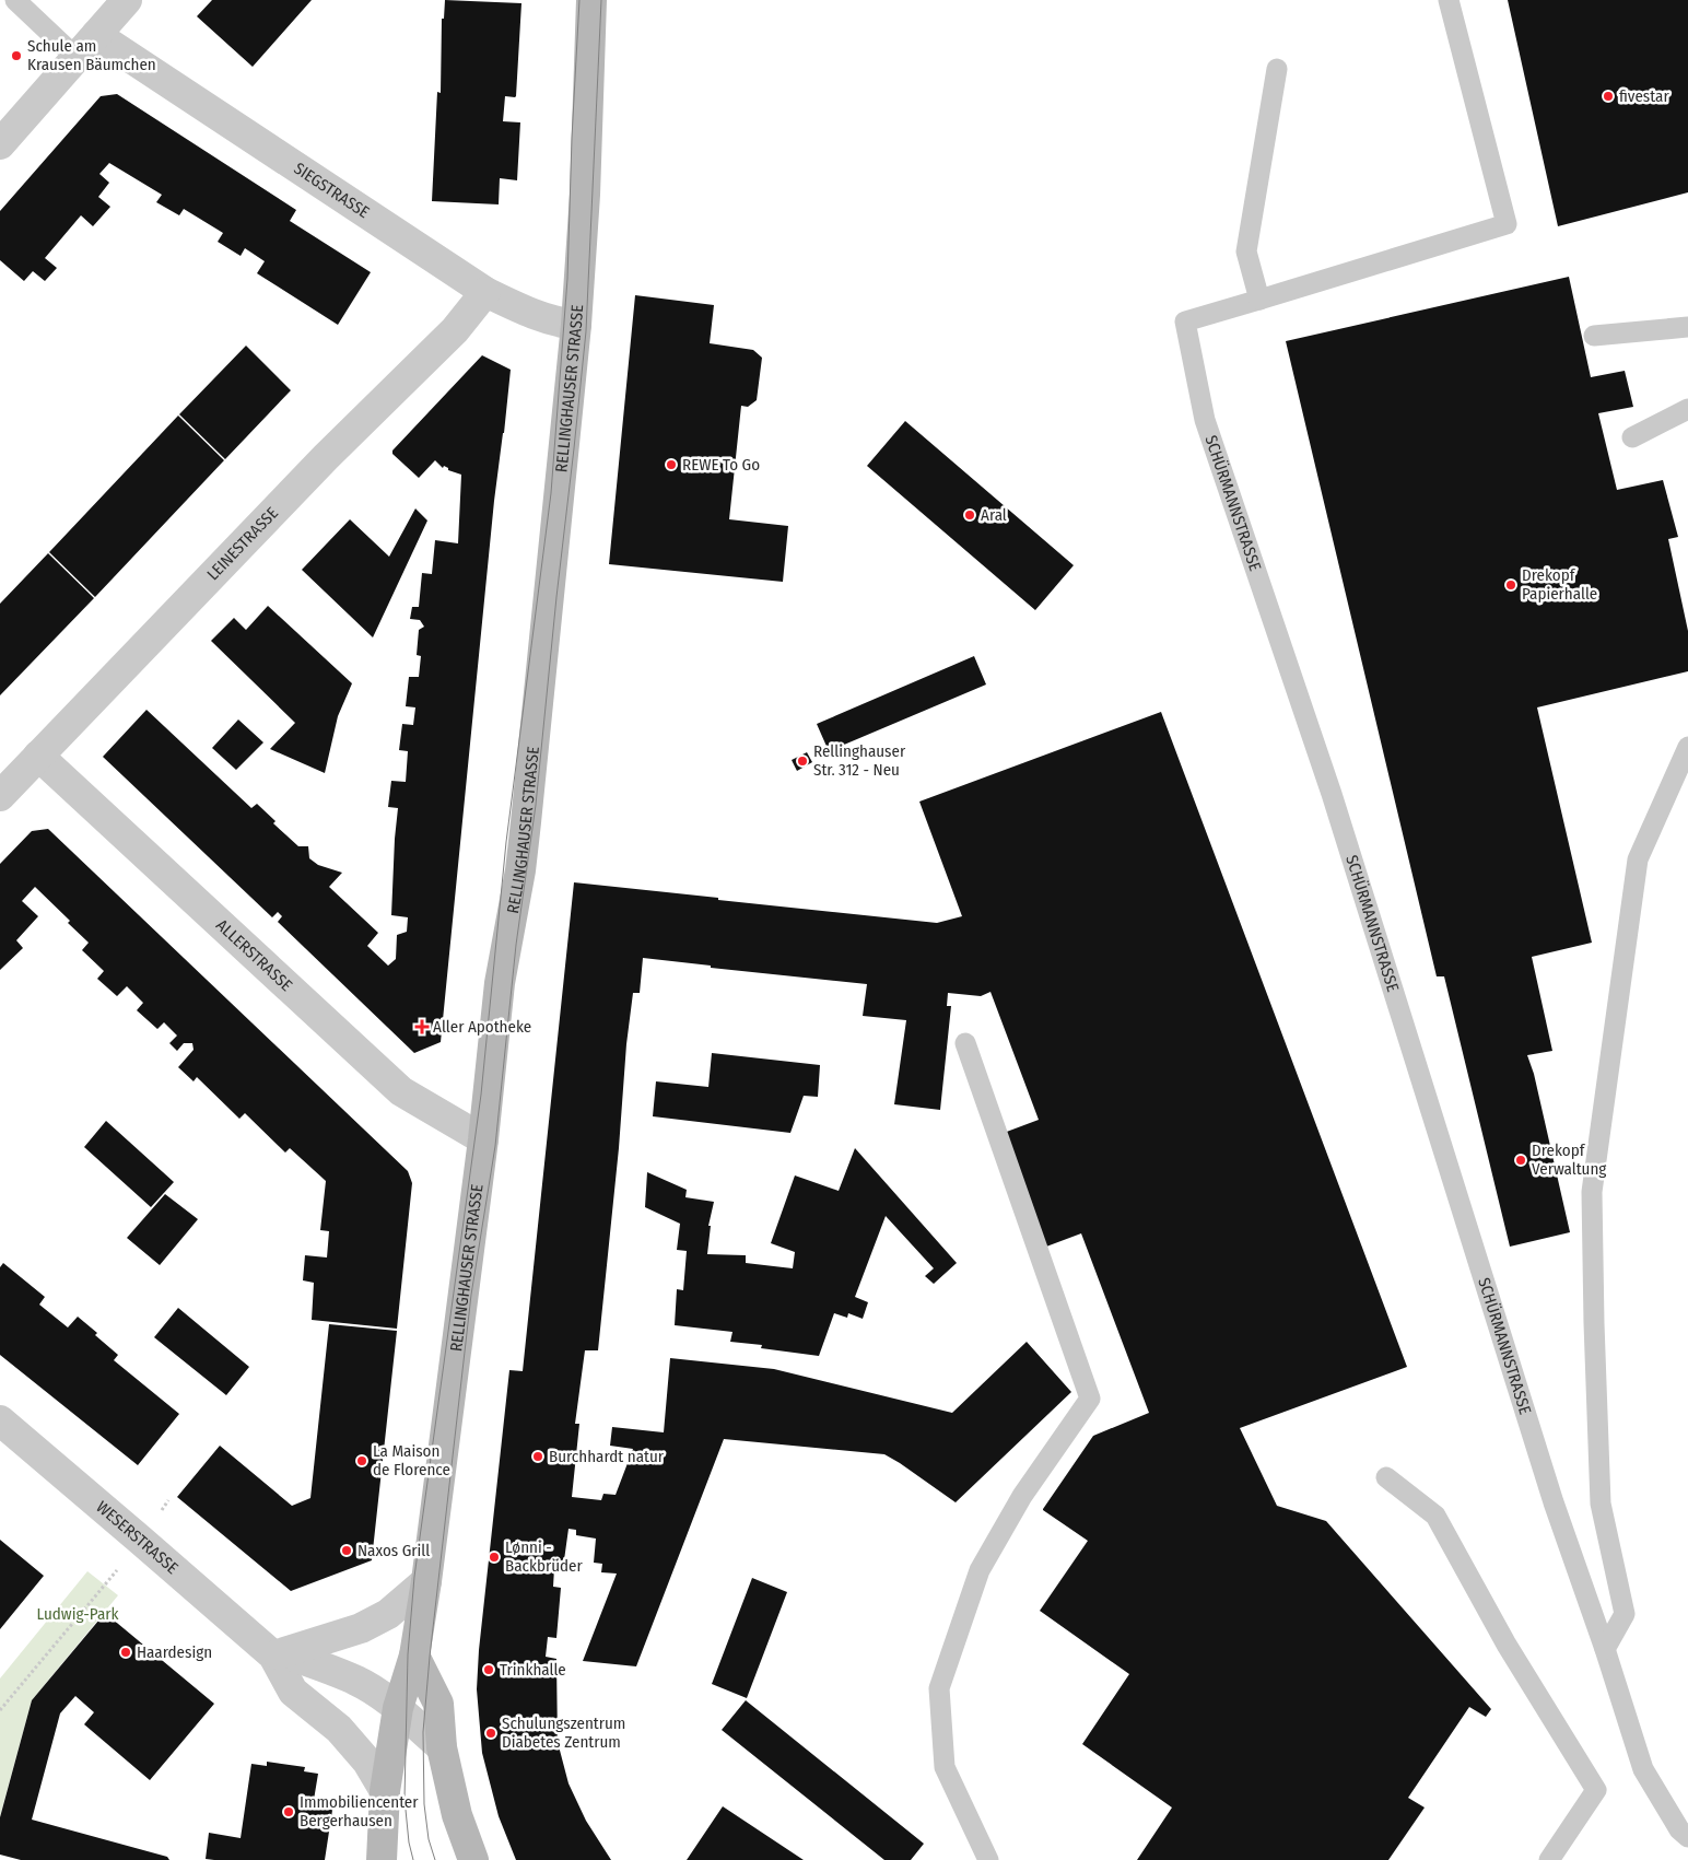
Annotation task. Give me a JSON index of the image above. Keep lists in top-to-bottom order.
{
  "streets": {
    "main road": ["RELLINGHAUSER STRASSE"],
    "street": [
      "SIEGSTRASSE",
      "LEINESTRASSE",
      "ALLERSTRASSE",
      "WESERSTRASSE"
    ],
    "lane": ["SCHÜRMANNSTRASSE"]
  },
  "crossings": [
    ["SIEGSTRASSE", "RELLINGHAUSER STRASSE"],
    ["SIEGSTRASSE", "LEINESTRASSE"],
    ["RELLINGHAUSER STRASSE", "ALLERSTRASSE"],
    ["RELLINGHAUSER STRASSE", "WESERSTRASSE"],
    ["LEINESTRASSE", "ALLERSTRASSE"]
  ],
  "parks": ["Ludwig-Park"],
  "places": {
    "other": [
      "Schule am Krausen Bäumchen",
      "fivestar",
      "REWE To Go",
      "Aral",
      "Drekopf Papierhalle",
      "Rellinghauser Str. 312 - Neu",
      "Drekopf Verwaltung",
      "Burchhardt natur",
      "La Maison de Florence",
      "Naxos Grill",
      "Lønni - Backbrüder",
      "Haardesign",
      "Trinkhalle",
      "Schulungszentrum Diabetes Zentrum",
      "Immobiliencenter Bergerhausen"
    ],
    "health": ["Aller Apotheke"]
  }
}
